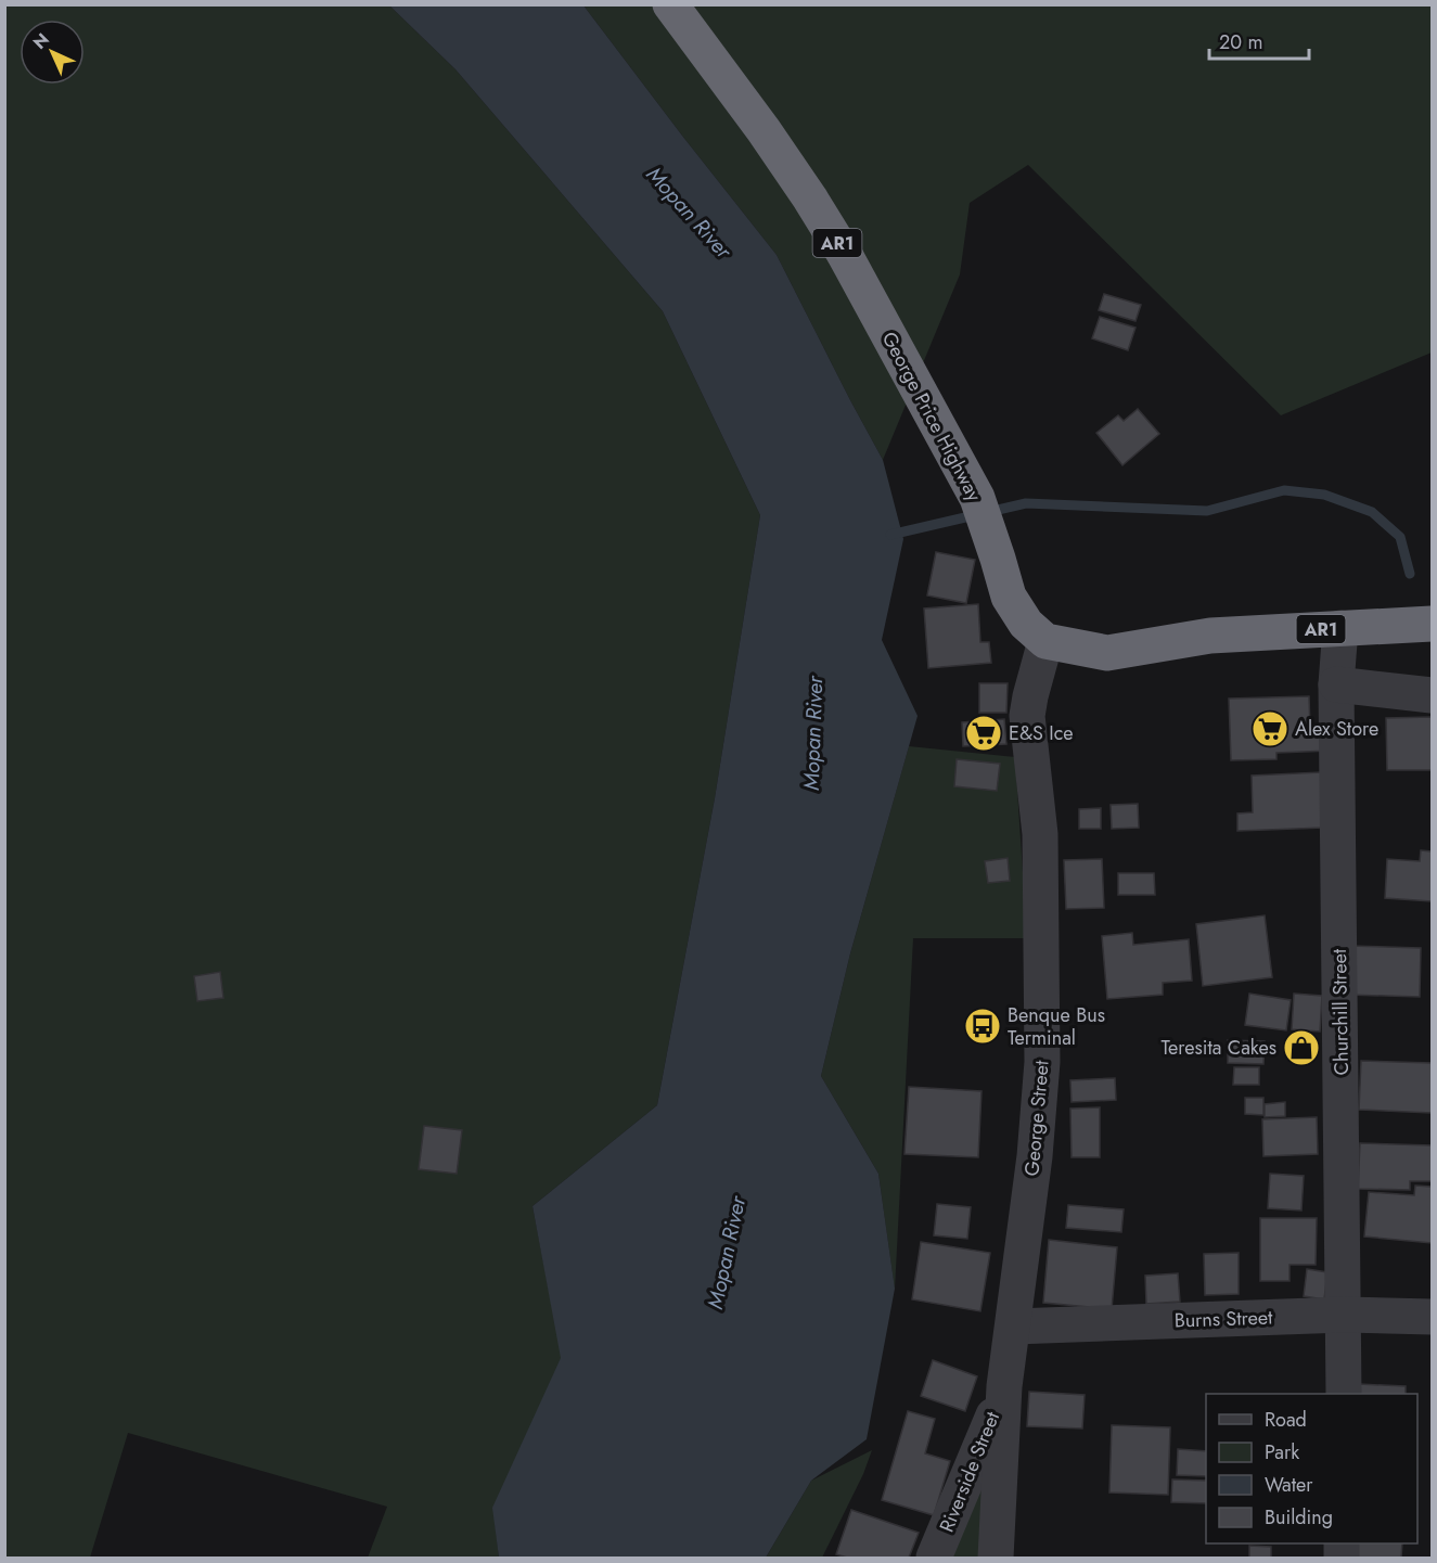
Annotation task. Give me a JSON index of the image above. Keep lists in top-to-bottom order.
{
  "streets": {
    "highway": ["AR1", "George Price Highway"],
    "street": [
      "Churchill Street",
      "George Street",
      "Burns Street",
      "Riverside Street"
    ]
  },
  "crossings": [
    ["AR1", "George Price Highway"],
    ["AR1", "Churchill Street"],
    ["AR1", "George Street"],
    ["George Price Highway", "George Street"],
    ["Churchill Street", "Burns Street"],
    ["George Street", "Burns Street"],
    ["George Street", "Riverside Street"]
  ],
  "water": ["Mopan River"],
  "places": {
    "supermarket": ["Alex Store", "E&S Ice"],
    "bus stop": ["Benque Bus Terminal"],
    "shop": ["Teresita Cakes"]
  },
  "legend": [
    "Road",
    "Park",
    "Water",
    "Building"
  ],
  "scale_bar": "20 m",
  "north": "top left"
}
